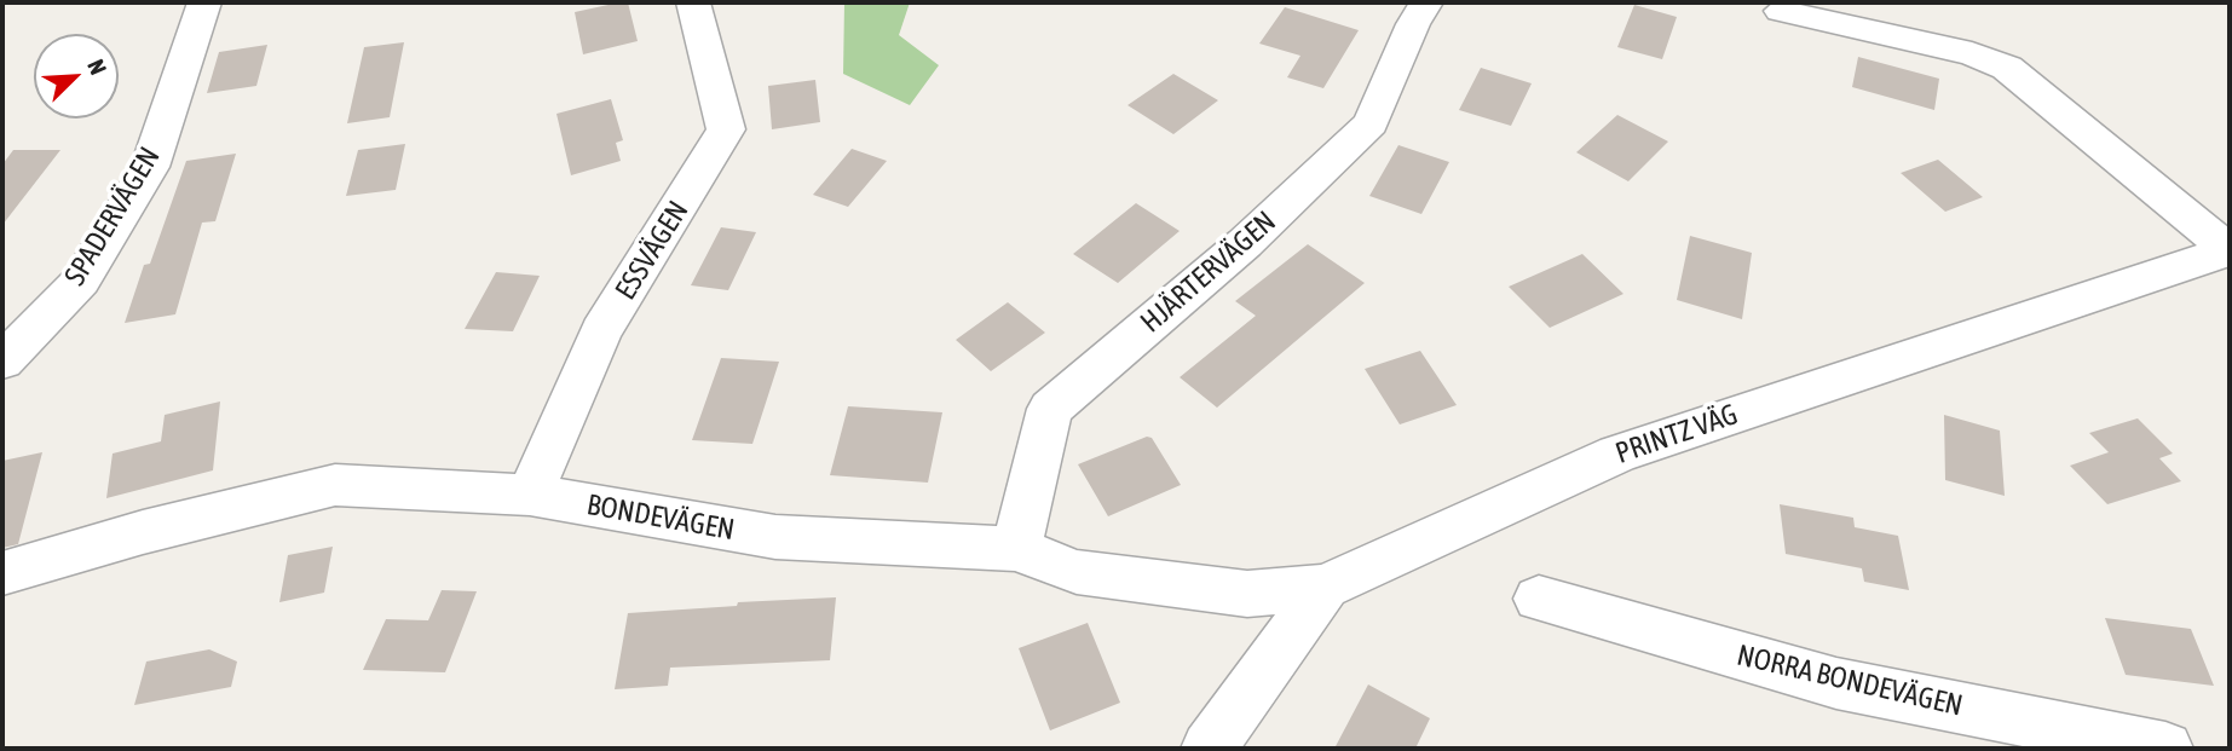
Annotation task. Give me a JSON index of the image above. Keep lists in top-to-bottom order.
{
  "streets": {
    "street": [
      "SPADERVÄGEN",
      "ESSVÄGEN",
      "HJÄRTERVÄGEN",
      "PRINTZ VÄG",
      "BONDEVÄGEN",
      "NORRA BONDEVÄGEN"
    ]
  },
  "crossings": [
    ["ESSVÄGEN", "BONDEVÄGEN"],
    ["HJÄRTERVÄGEN", "BONDEVÄGEN"],
    ["PRINTZ VÄG", "BONDEVÄGEN"]
  ],
  "north": "top right"
}
